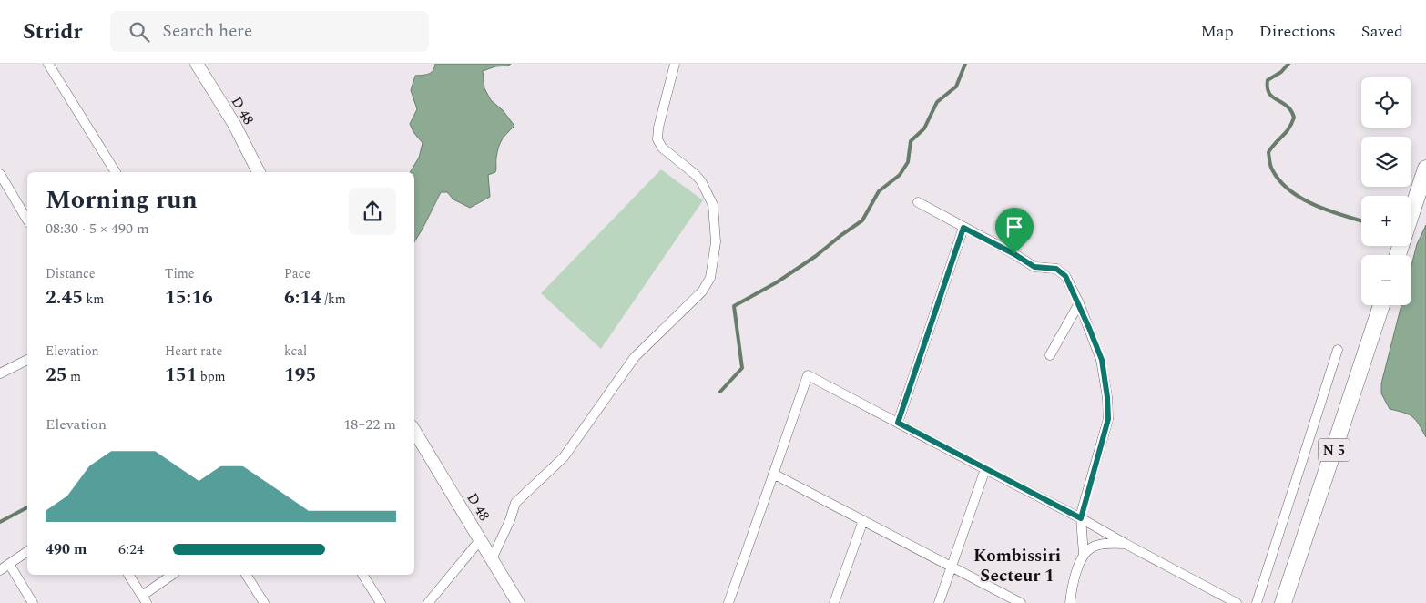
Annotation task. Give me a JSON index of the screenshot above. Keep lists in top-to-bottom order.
{
  "streets": {
    "highway": ["N 5"],
    "street": ["D 48"]
  },
  "districts": ["Kombissiri Secteur 1"],
  "page": {
    "header": "Stridr",
    "search": "Search here",
    "nav": ["Map", "Directions", "Saved"],
    "map_buttons": ["+", "−"],
    "heading": ["Morning run", "08:30 · 5 × 490 m"],
    "stats": [
      ["Distance", "2.45 km"],
      ["Time", "15:16"],
      ["Pace", "6:14 /km"],
      ["Elevation", "25 m"],
      ["Heart rate", "151 bpm"],
      ["kcal", "195"]
    ],
    "chart": ["Elevation", "18–22 m"],
    "list": [
      {
        "name": "490 m",
        "note": "6:24"
      }
    ]
  }
}
